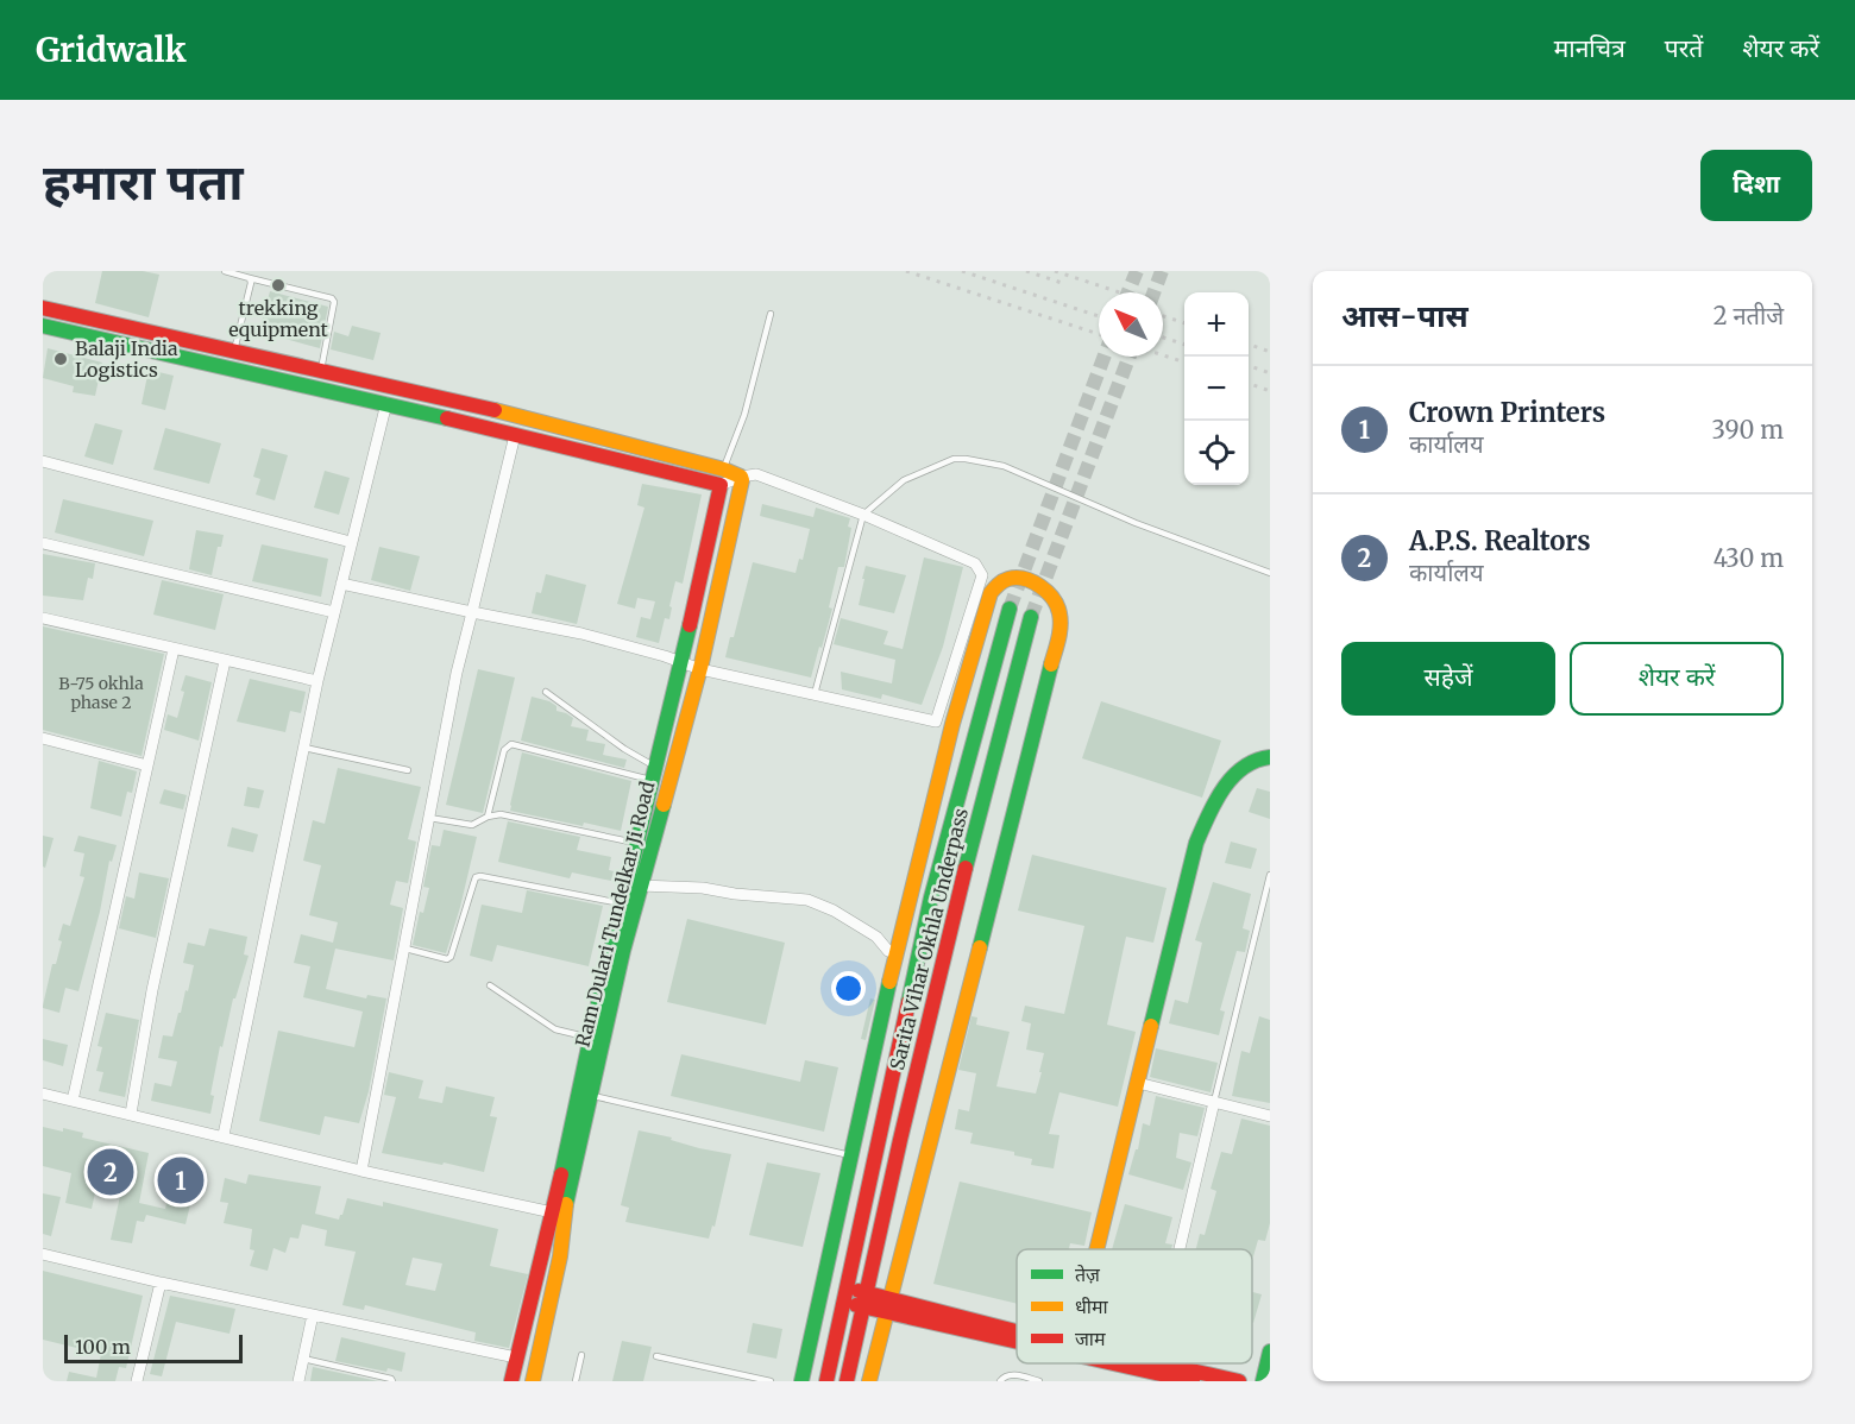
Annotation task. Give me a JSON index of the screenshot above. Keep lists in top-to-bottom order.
{
  "streets": {
    "street": ["Ram Dulari Tundelkar Ji Road", "Sarita Vihar Okhla Underpass"]
  },
  "places": ["trekking equipment", "Balaji India Logistics"],
  "house_numbers": ["B-75 okhla phase 2"],
  "legend": ["तेज़", "धीमा", "जाम"],
  "scale_bar": "100 m",
  "north": "top left",
  "page": {
    "header": "Gridwalk",
    "nav": ["मानचित्र", "परतें", "शेयर करें"],
    "buttons": [
      "दिशा",
      ["सहेजें", "शेयर करें"]
    ],
    "title": "हमारा पता",
    "heading": ["आस-पास", "2 नतीजे"],
    "map_buttons": ["+", "−"],
    "list": [
      {
        "mark": "1",
        "name": "Crown Printers",
        "note": "कार्यालय",
        "value": "390 m"
      },
      {
        "mark": "2",
        "name": "A.P.S. Realtors",
        "note": "कार्यालय",
        "value": "430 m"
      }
    ],
    "pins": ["2", "1"],
    "scale": "100 m"
  }
}
